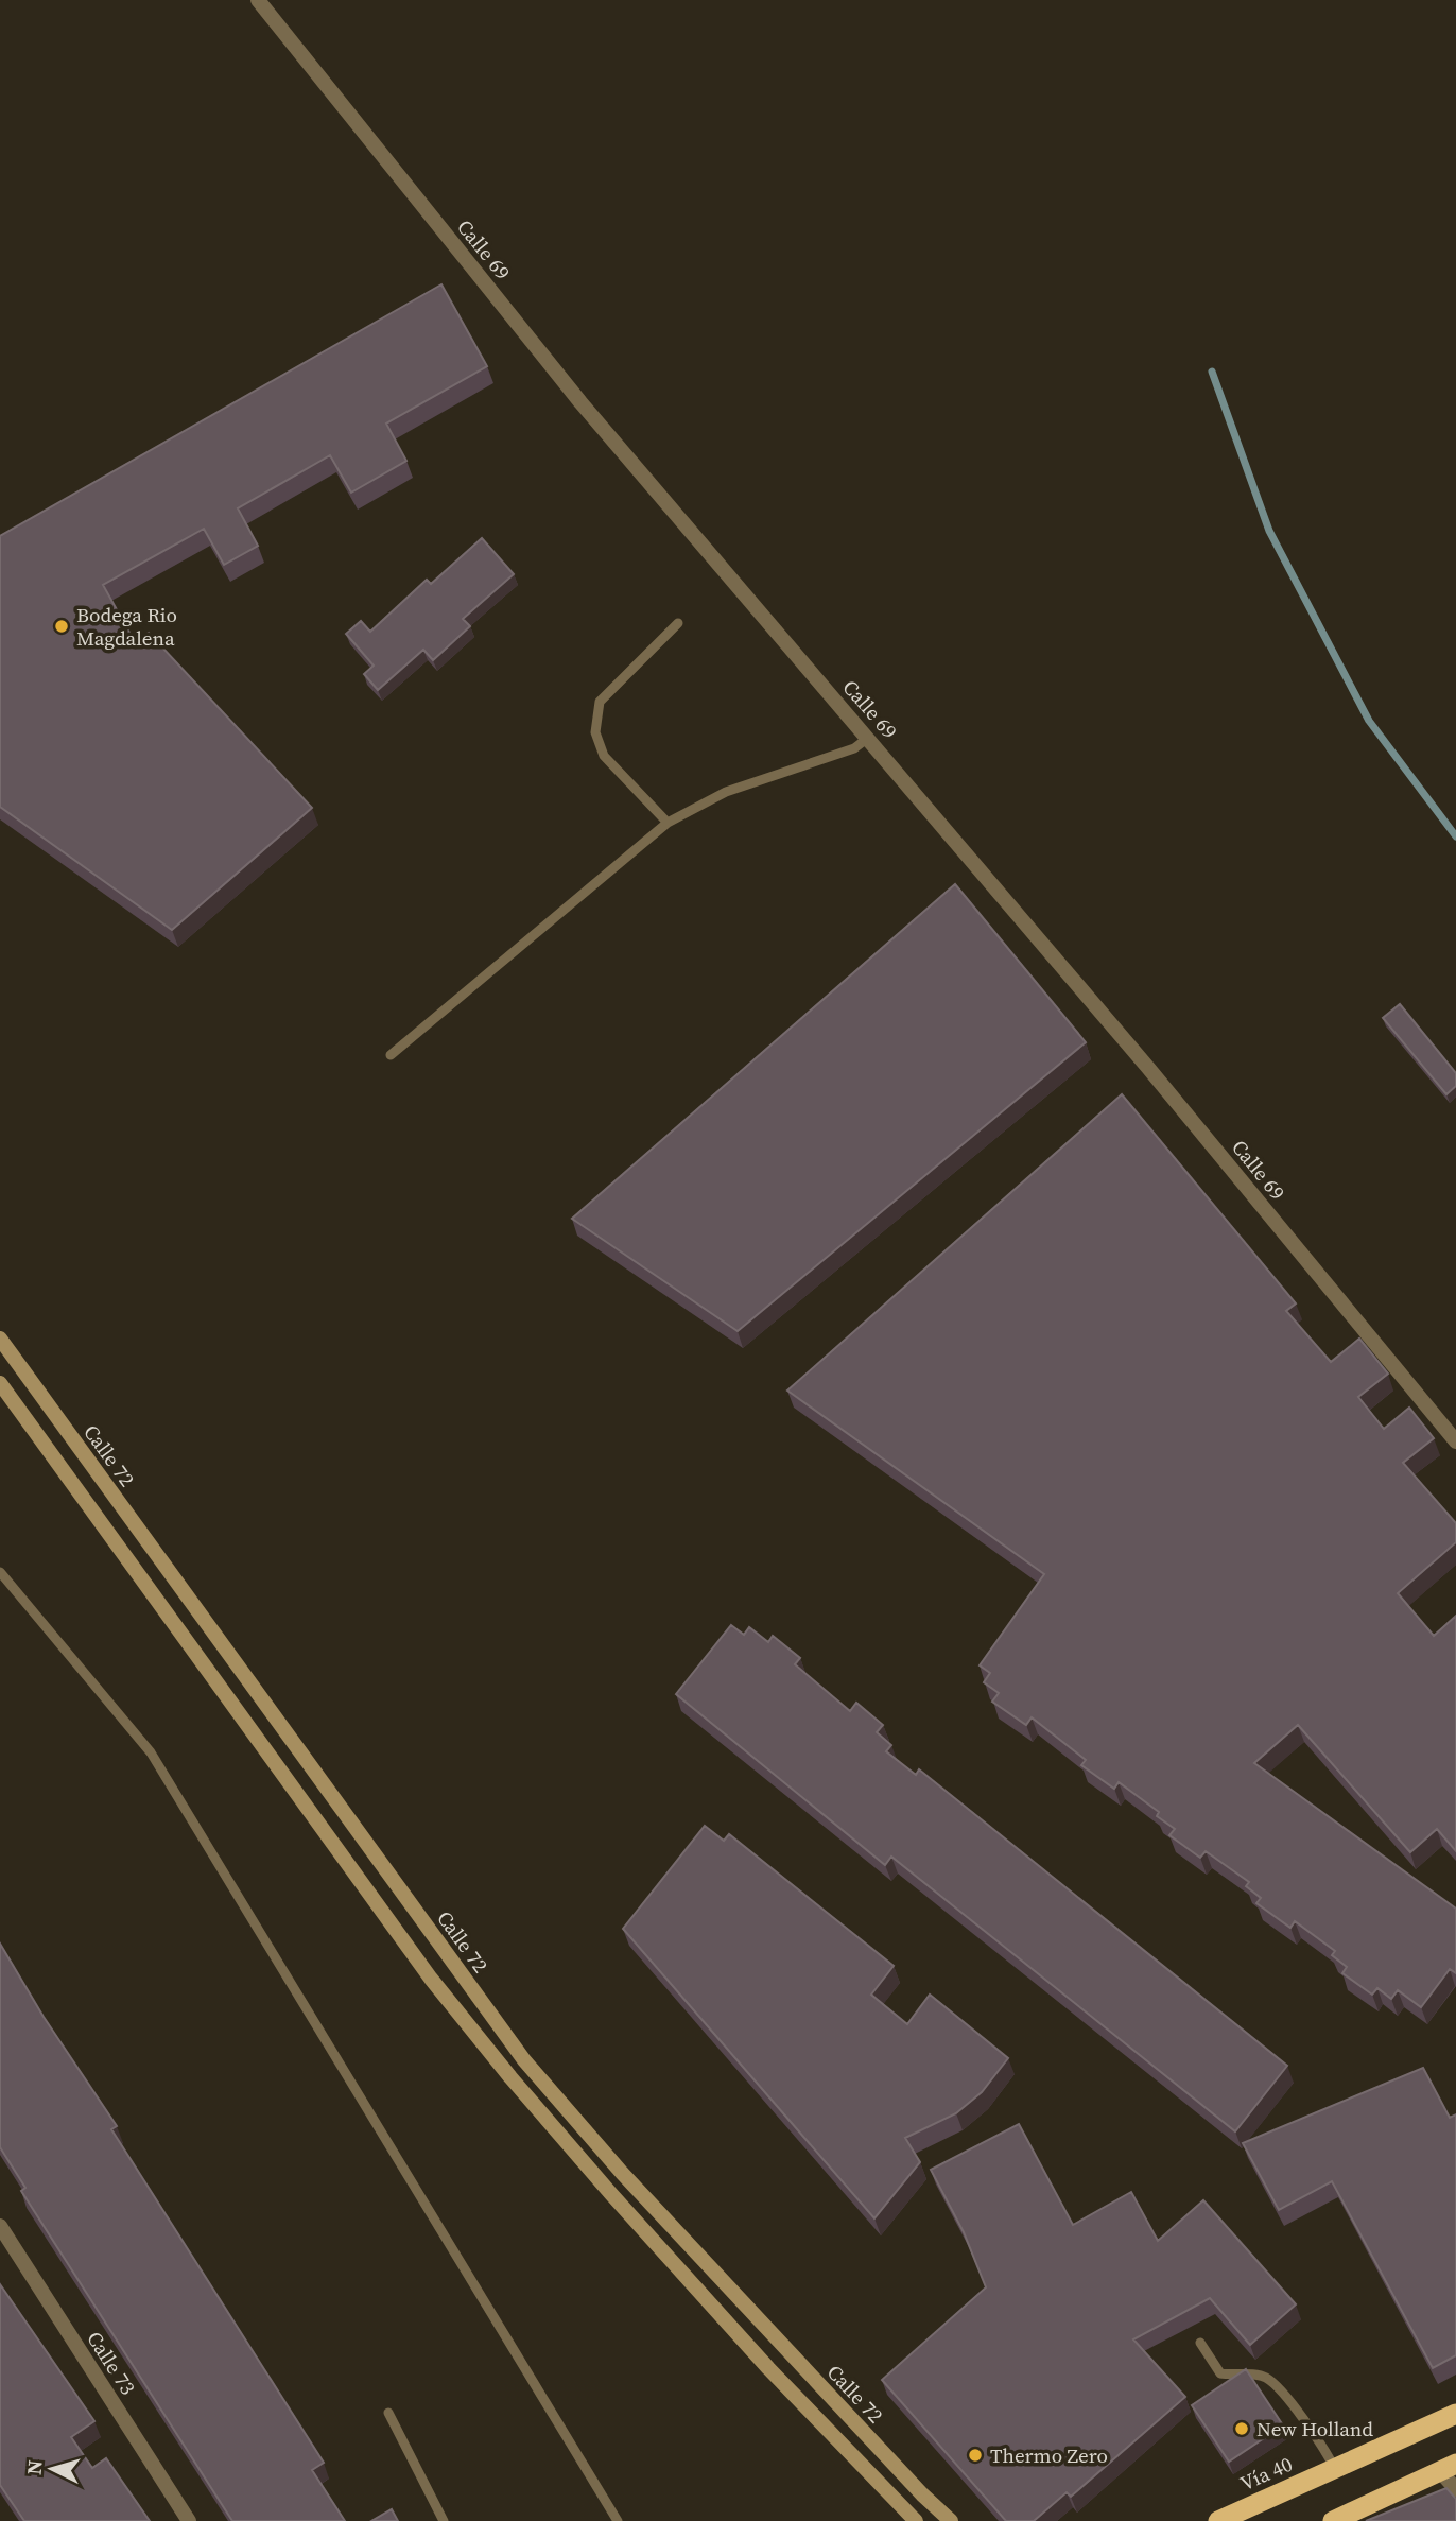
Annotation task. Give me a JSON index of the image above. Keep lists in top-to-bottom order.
{
  "streets": {
    "highway": ["Vía 40"],
    "main road": ["Calle 72"],
    "street": ["Calle 69", "Calle 73"]
  },
  "places": ["Bodega Rio Magdalena", "New Holland", "Thermo Zero"],
  "north": "left"
}
